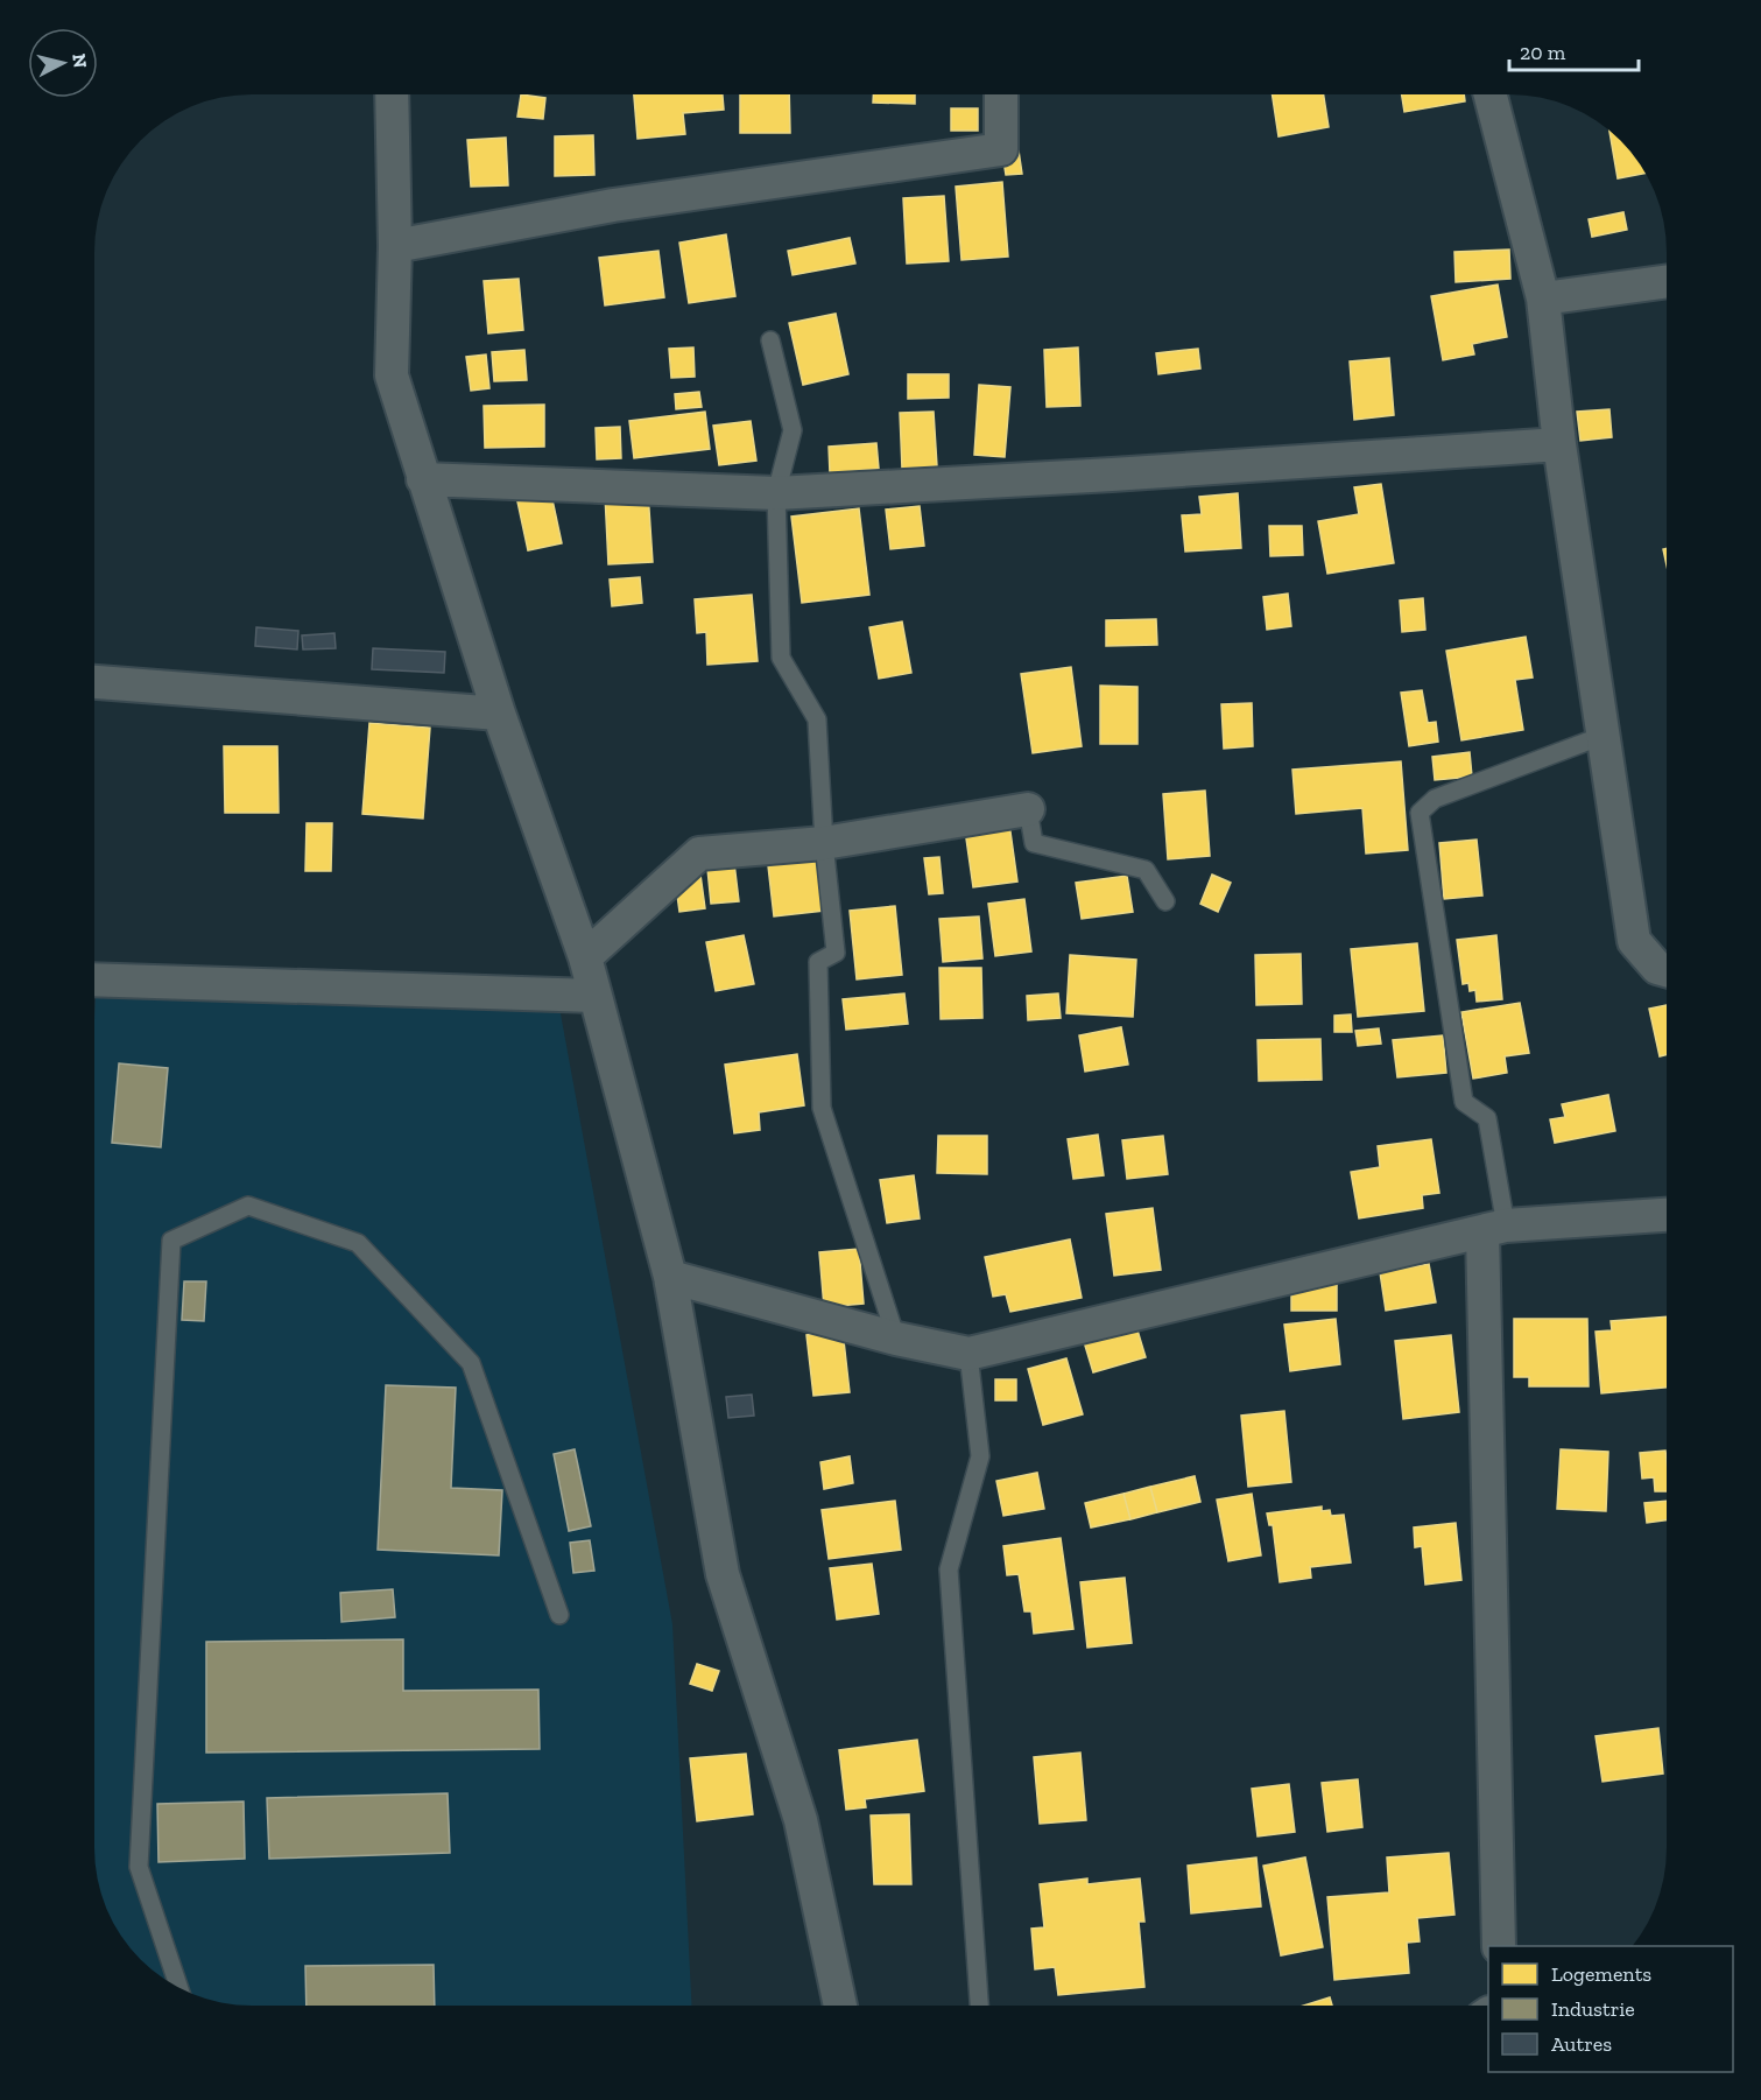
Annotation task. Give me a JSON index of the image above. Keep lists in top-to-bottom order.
{
  "legend": ["Logements", "Industrie", "Autres"],
  "scale_bar": "20 m",
  "north": "right"
}
